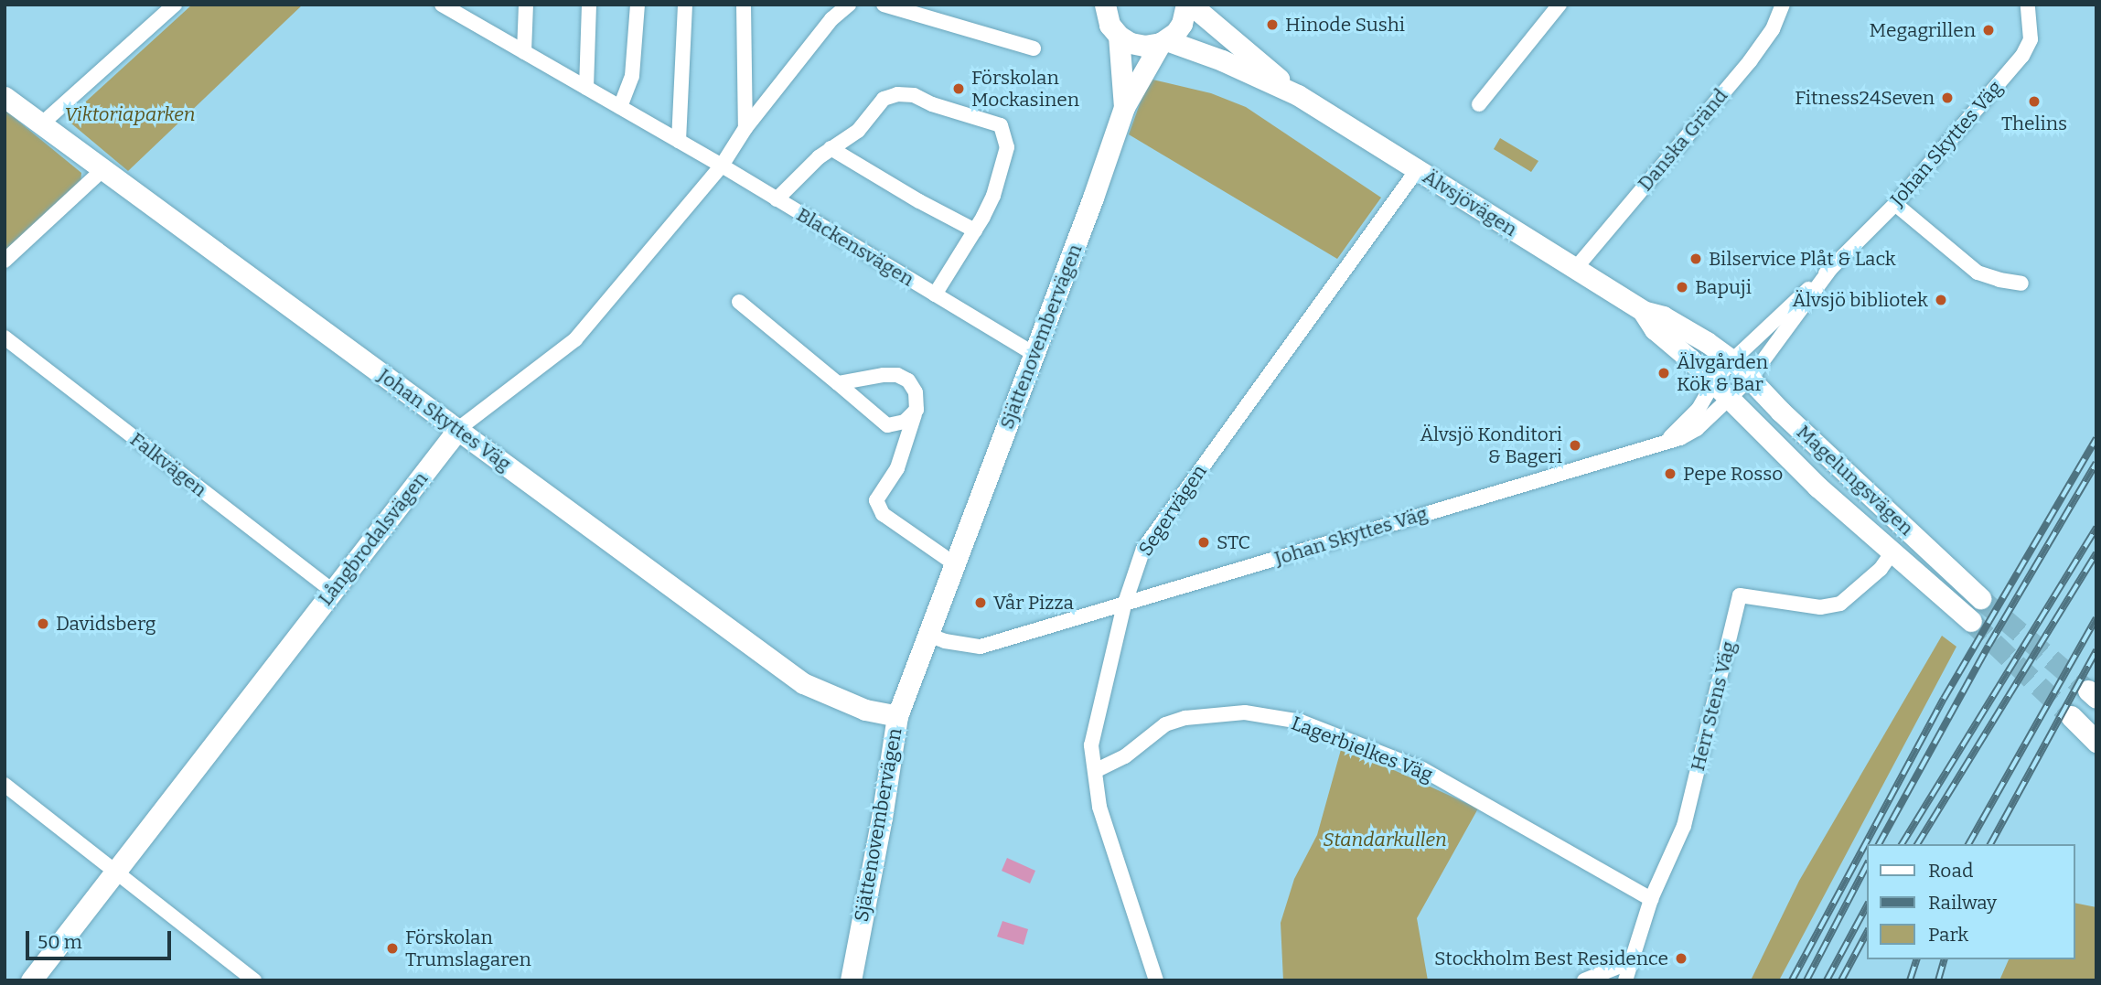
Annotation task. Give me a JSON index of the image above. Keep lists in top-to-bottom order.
{
  "streets": {
    "street": [
      "Danska Gränd",
      "Johan Skyttes Väg",
      "Älvsjövägen",
      "Blackensvägen",
      "Sjättenovembervägen",
      "Falkvägen",
      "Magelungsvägen",
      "Segervägen",
      "Långbrodalsvägen",
      "Herr Stens Väg",
      "Lagerbielkes Väg"
    ]
  },
  "crossings": [
    ["Danska Gränd", "Älvsjövägen"],
    ["Johan Skyttes Väg", "Älvsjövägen"],
    ["Johan Skyttes Väg", "Sjättenovembervägen"],
    ["Johan Skyttes Väg", "Magelungsvägen"],
    ["Johan Skyttes Väg", "Segervägen"],
    ["Johan Skyttes Väg", "Långbrodalsvägen"],
    ["Älvsjövägen", "Sjättenovembervägen"],
    ["Älvsjövägen", "Magelungsvägen"],
    ["Älvsjövägen", "Segervägen"],
    ["Blackensvägen", "Sjättenovembervägen"],
    ["Blackensvägen", "Långbrodalsvägen"],
    ["Falkvägen", "Långbrodalsvägen"],
    ["Magelungsvägen", "Herr Stens Väg"],
    ["Segervägen", "Lagerbielkes Väg"],
    ["Herr Stens Väg", "Lagerbielkes Väg"]
  ],
  "parks": ["Viktoriaparken", "Standarkullen"],
  "places": [
    "Hinode Sushi",
    "Megagrillen",
    "Förskolan Mockasinen",
    "Fitness24Seven",
    "Thelins",
    "Bilservice Plåt & Lack",
    "Bapuji",
    "Älvsjö bibliotek",
    "Älvgården Kök & Bar",
    "Älvsjö Konditori & Bageri",
    "Pepe Rosso",
    "STC",
    "Vår Pizza",
    "Davidsberg",
    "Förskolan Trumslagaren",
    "Stockholm Best Residence"
  ],
  "legend": ["Road", "Railway", "Park"],
  "scale_bar": "50 m"
}
